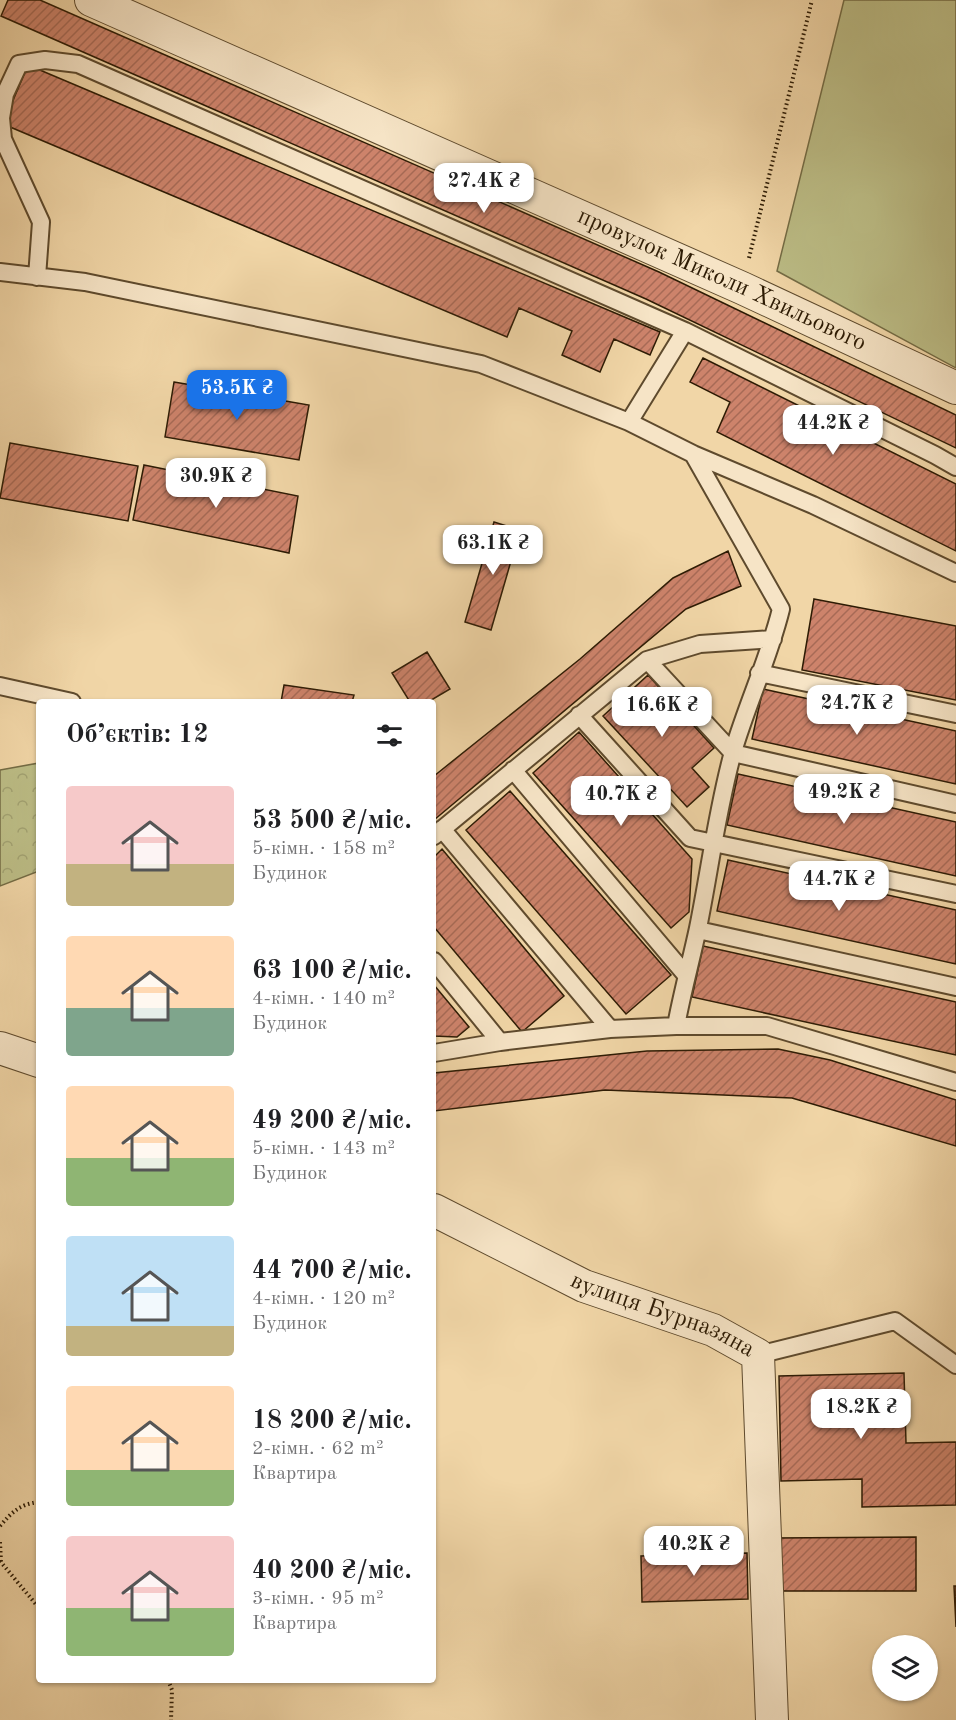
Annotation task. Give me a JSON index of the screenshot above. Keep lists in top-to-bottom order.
{
  "streets": {
    "street": ["провулок Миколи Хвильового", "вулиця Бурназяна"]
  },
  "page": {
    "price": [
      "27.4K ₴",
      "53.5K ₴",
      "44.2K ₴",
      "30.9K ₴",
      "63.1K ₴",
      "24.7K ₴",
      "16.6K ₴",
      "49.2K ₴",
      "40.7K ₴",
      "44.7K ₴",
      "18.2K ₴",
      "40.2K ₴"
    ],
    "heading": "Об’єктів: 12",
    "list": [
      {
        "name": "53 500 ₴/міс.",
        "note": "5-кімн. · 158 m² · Будинок"
      },
      {
        "name": "63 100 ₴/міс.",
        "note": "4-кімн. · 140 m² · Будинок"
      },
      {
        "name": "49 200 ₴/міс.",
        "note": "5-кімн. · 143 m² · Будинок"
      },
      {
        "name": "44 700 ₴/міс.",
        "note": "4-кімн. · 120 m² · Будинок"
      },
      {
        "name": "18 200 ₴/міс.",
        "note": "2-кімн. · 62 m² · Квартира"
      },
      {
        "name": "40 200 ₴/міс.",
        "note": "3-кімн. · 95 m² · Квартира"
      }
    ]
  }
}
